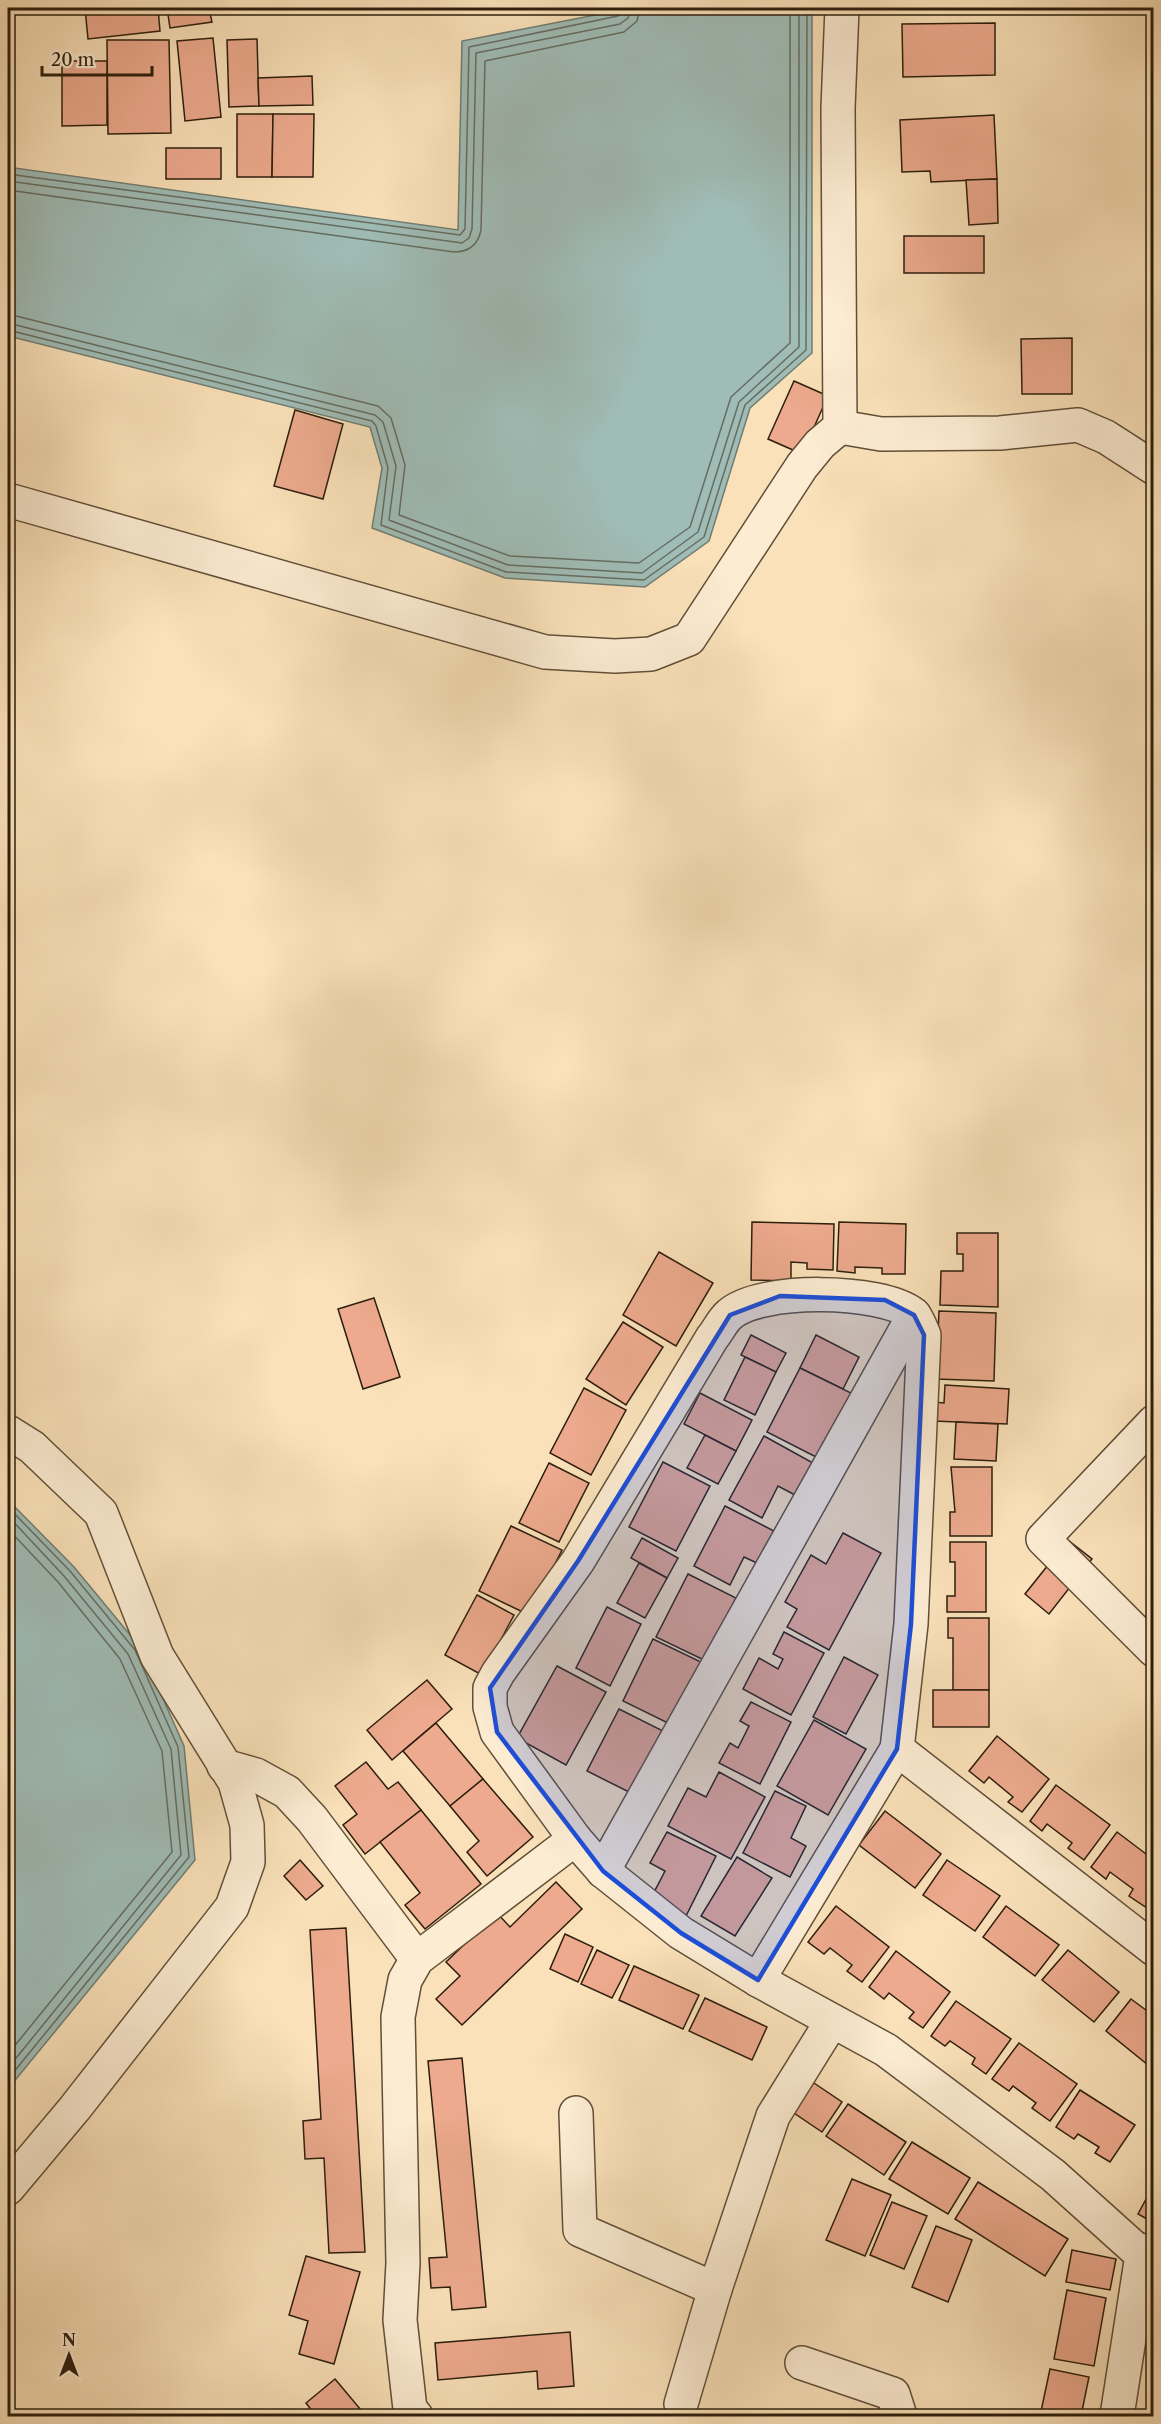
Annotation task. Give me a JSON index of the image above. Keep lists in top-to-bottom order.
{
  "scale_bar": "20 m",
  "north": "top"
}
